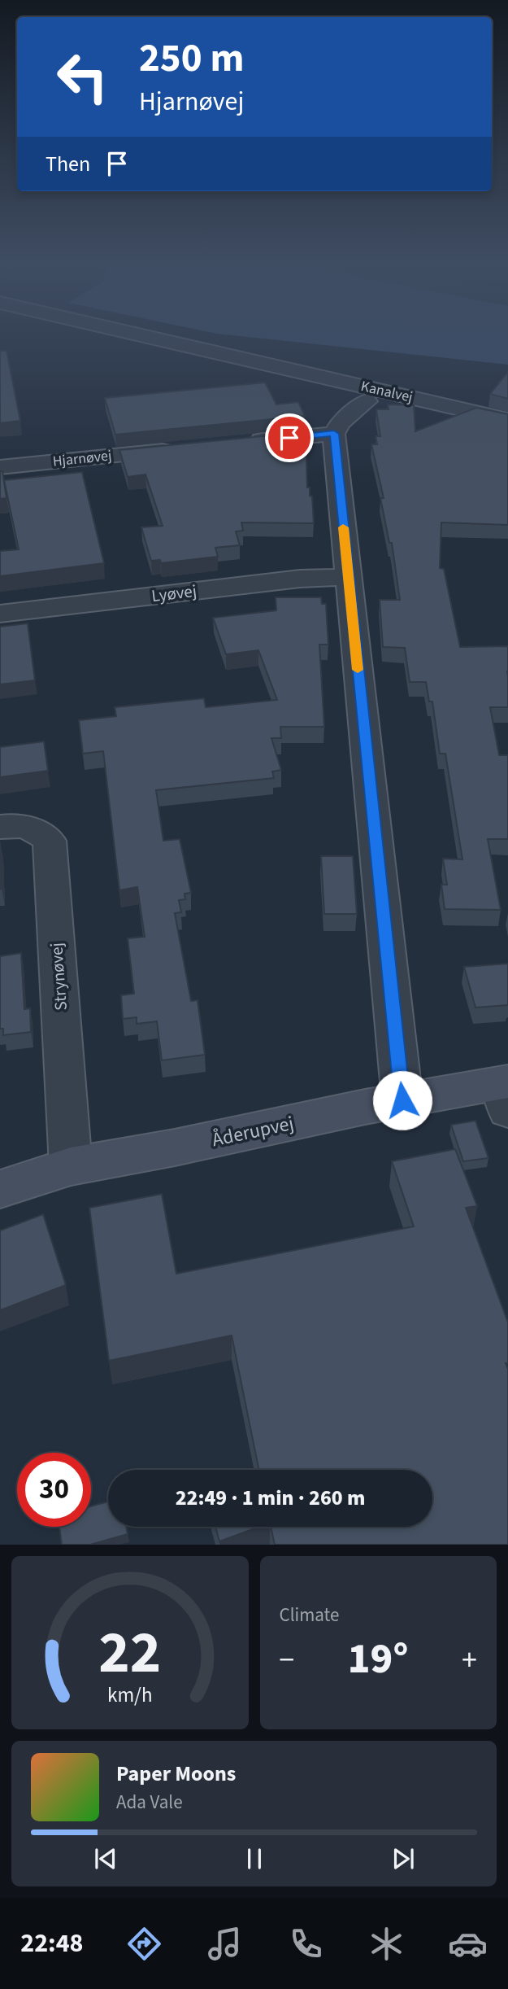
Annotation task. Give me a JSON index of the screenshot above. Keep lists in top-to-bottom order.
{
  "streets": {
    "street": [
      "Kanalvej",
      "Hjarnøvej",
      "Lyøvej",
      "Strynøvej",
      "Åderupvej"
    ]
  },
  "crossings": [
    ["Strynøvej", "Åderupvej"]
  ],
  "page": {
    "turn": ["250 m", "Hjarnøvej"],
    "then": "Then",
    "limit": "30",
    "trip": "22:49 · 1 min · 260 m",
    "tile": "Climate",
    "heat": ["−", "19°", "+"],
    "song": ["Paper Moons", "Ada Vale"],
    "tabs": "22:48",
    "gauge": ["22", "km/h"]
  }
}
